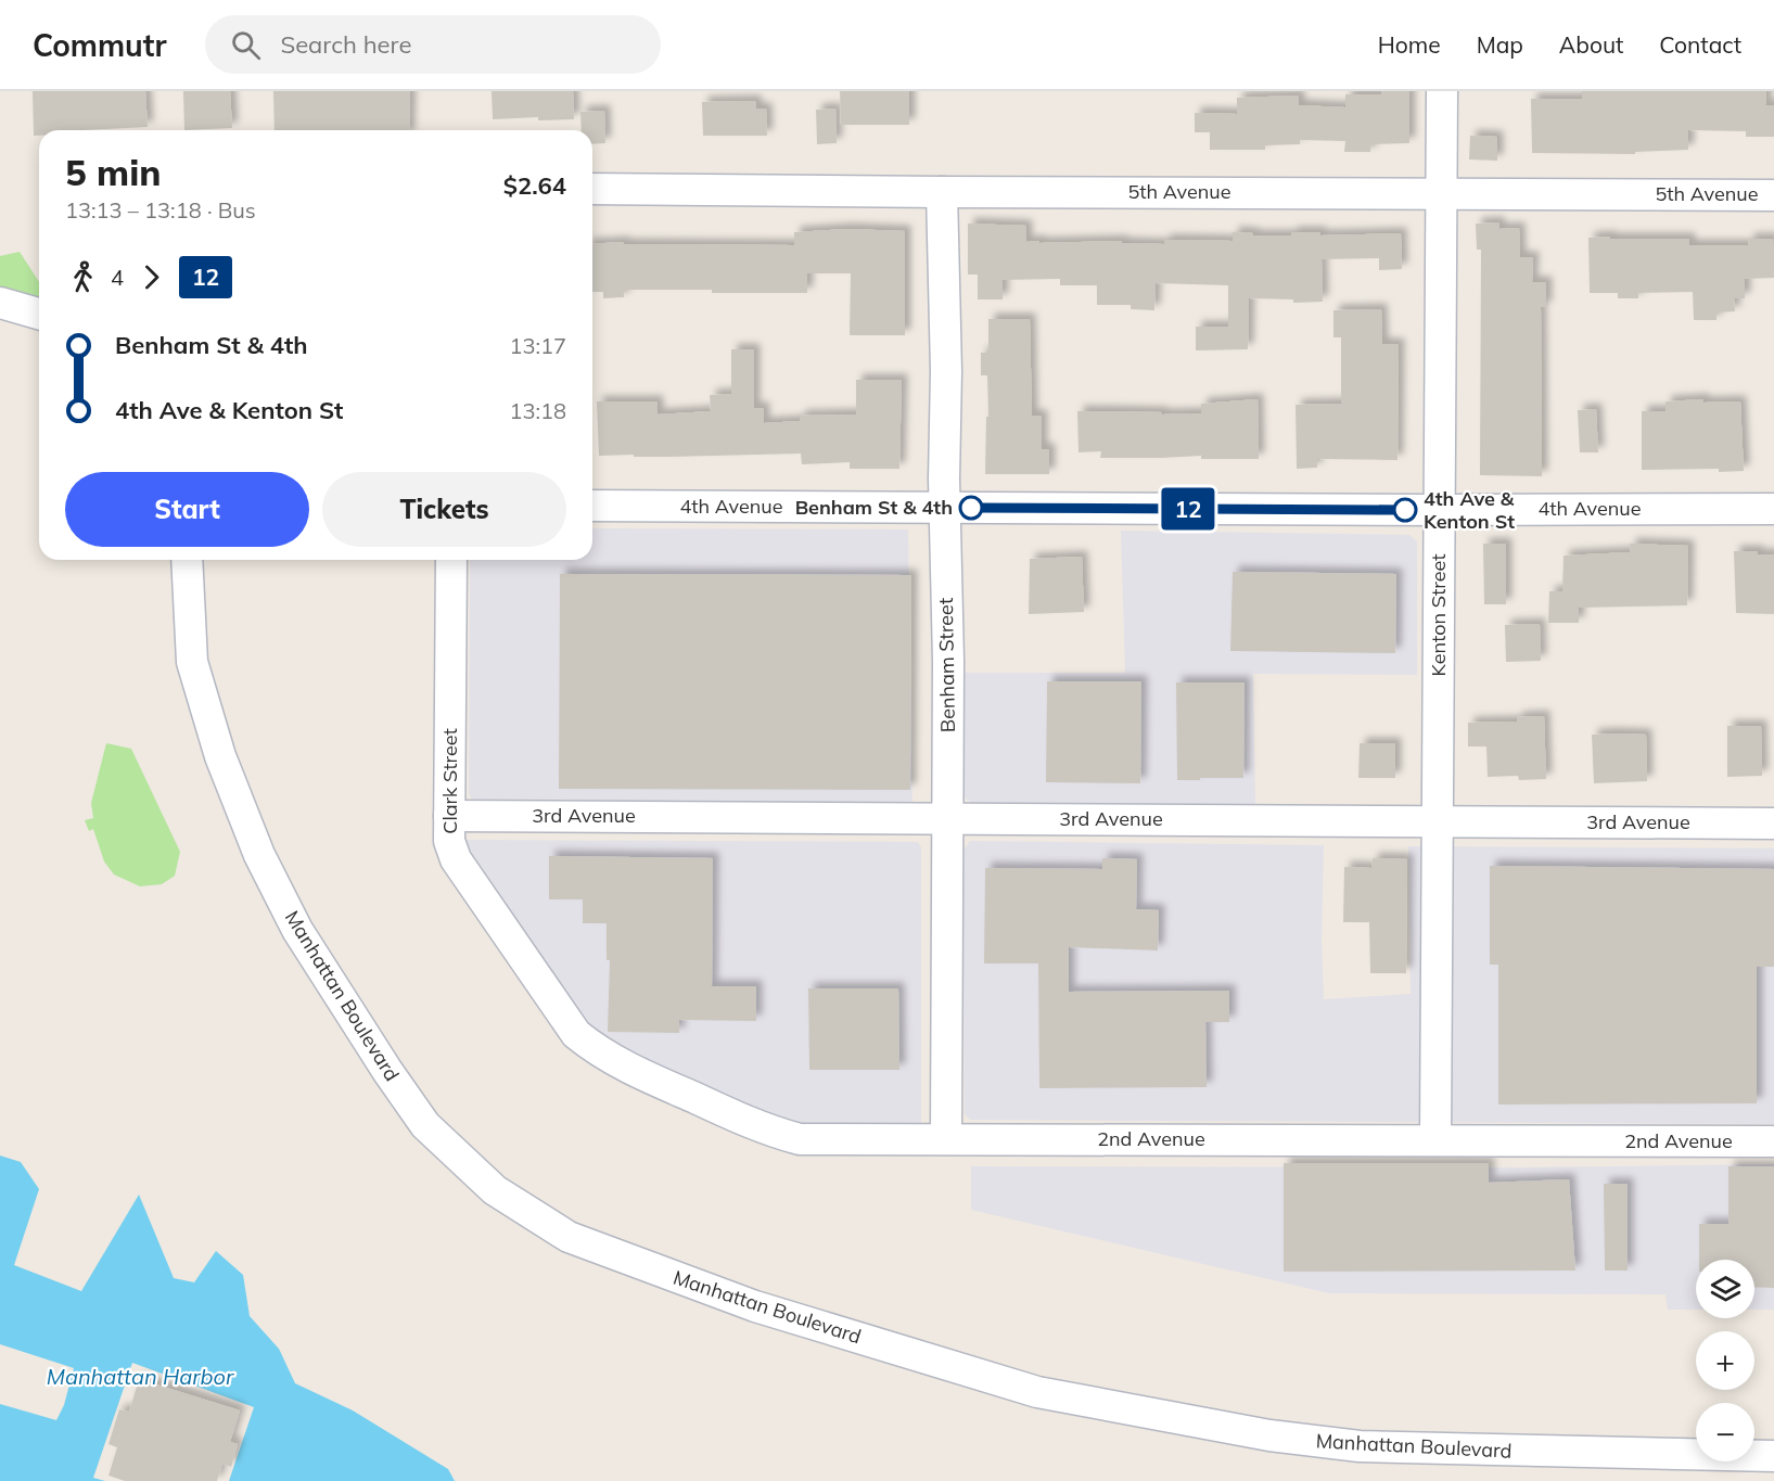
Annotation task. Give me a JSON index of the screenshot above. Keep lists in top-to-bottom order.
{
  "streets": {
    "street": [
      "5th Avenue",
      "4th Avenue",
      "Kenton Street",
      "Benham Street",
      "Clark Street",
      "3rd Avenue",
      "Manhattan Boulevard",
      "2nd Avenue"
    ]
  },
  "crossings": [
    ["5th Avenue", "Kenton Street"],
    ["5th Avenue", "Benham Street"],
    ["4th Avenue", "Kenton Street"],
    ["4th Avenue", "Benham Street"],
    ["Kenton Street", "3rd Avenue"],
    ["Kenton Street", "2nd Avenue"],
    ["Benham Street", "3rd Avenue"],
    ["Benham Street", "2nd Avenue"],
    ["Clark Street", "3rd Avenue"],
    ["Clark Street", "2nd Avenue"]
  ],
  "water": ["Manhattan Harbor"],
  "places": ["Benham St & 4th", "4th Ave & Kenton St"],
  "lines": ["bus line 12"],
  "page": {
    "header": "Commutr",
    "search": "Search here",
    "nav": [
      "Home",
      "Map",
      "About",
      "Contact"
    ],
    "on_map": "12",
    "heading": ["5 min", "13:13 – 13:18 · Bus", "$2.64"],
    "legs": ["4", "12"],
    "list": [
      {
        "name": "Benham St & 4th",
        "value": "13:17"
      },
      {
        "name": "4th Ave & Kenton St",
        "value": "13:18"
      }
    ],
    "buttons": ["Start", "Tickets"],
    "map_buttons": ["+", "−"]
  }
}
